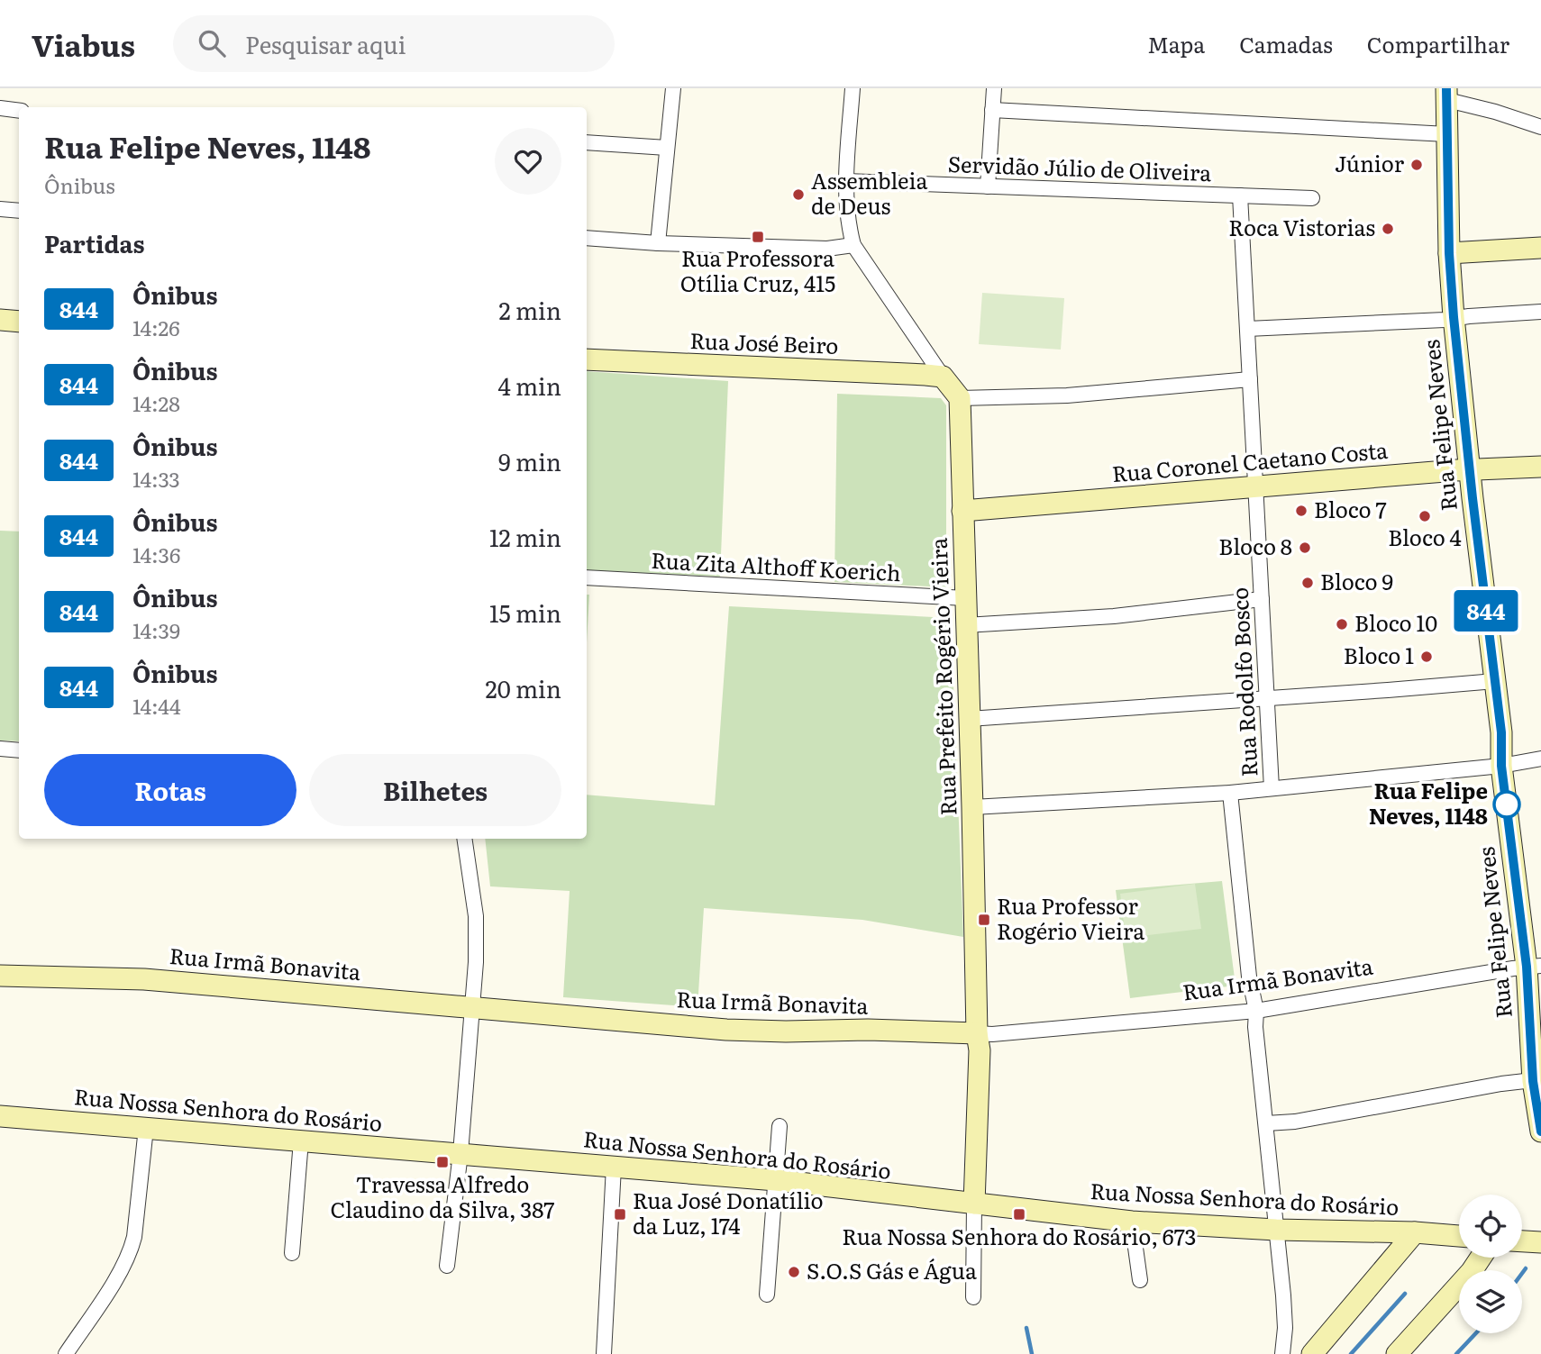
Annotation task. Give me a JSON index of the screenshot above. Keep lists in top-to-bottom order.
{
  "streets": {
    "street": [
      "Servidão Júlio de Oliveira",
      "Rua José Beiro",
      "Rua Felipe Neves",
      "Rua Coronel Caetano Costa",
      "Rua Zita Althoff Koerich",
      "Rua Prefeito Rogério Vieira",
      "Rua Rodolfo Bosco",
      "Rua Irmã Bonavita",
      "Rua Nossa Senhora do Rosário"
    ]
  },
  "crossings": [
    ["Servidão Júlio de Oliveira", "Rua Rodolfo Bosco"],
    ["Rua Felipe Neves", "Rua Coronel Caetano Costa"],
    ["Rua Felipe Neves", "Rua Irmã Bonavita"],
    ["Rua Coronel Caetano Costa", "Rua Prefeito Rogério Vieira"],
    ["Rua Coronel Caetano Costa", "Rua Rodolfo Bosco"],
    ["Rua Zita Althoff Koerich", "Rua Prefeito Rogério Vieira"],
    ["Rua Prefeito Rogério Vieira", "Rua Irmã Bonavita"],
    ["Rua Prefeito Rogério Vieira", "Rua Nossa Senhora do Rosário"]
  ],
  "places": {
    "other": [
      "Júnior",
      "Assembleia de Deus",
      "Roca Vistorias",
      "Bloco 7",
      "Bloco 4",
      "Bloco 8",
      "Bloco 9",
      "Bloco 10",
      "Bloco 1",
      "Rua Felipe Neves, 1148",
      "S.O.S Gás e Água"
    ],
    "transit": [
      "Rua Professora Otília Cruz, 415",
      "Rua Professor Rogério Vieira",
      "Travessa Alfredo Claudino da Silva, 387",
      "Rua José Donatílio da Luz, 174",
      "Rua Nossa Senhora do Rosário, 673"
    ]
  },
  "lines": ["bus line 844"],
  "page": {
    "header": "Viabus",
    "search": "Pesquisar aqui",
    "nav": ["Mapa", "Camadas", "Compartilhar"],
    "on_map": "844",
    "heading": [
      ["Rua Felipe Neves, 1148", "Ônibus"],
      "Partidas"
    ],
    "list": [
      {
        "mark": "844",
        "name": "Ônibus",
        "note": "14:26",
        "value": "2 min"
      },
      {
        "mark": "844",
        "name": "Ônibus",
        "note": "14:28",
        "value": "4 min"
      },
      {
        "mark": "844",
        "name": "Ônibus",
        "note": "14:33",
        "value": "9 min"
      },
      {
        "mark": "844",
        "name": "Ônibus",
        "note": "14:36",
        "value": "12 min"
      },
      {
        "mark": "844",
        "name": "Ônibus",
        "note": "14:39",
        "value": "15 min"
      },
      {
        "mark": "844",
        "name": "Ônibus",
        "note": "14:44",
        "value": "20 min"
      }
    ],
    "buttons": ["Rotas", "Bilhetes"]
  }
}
